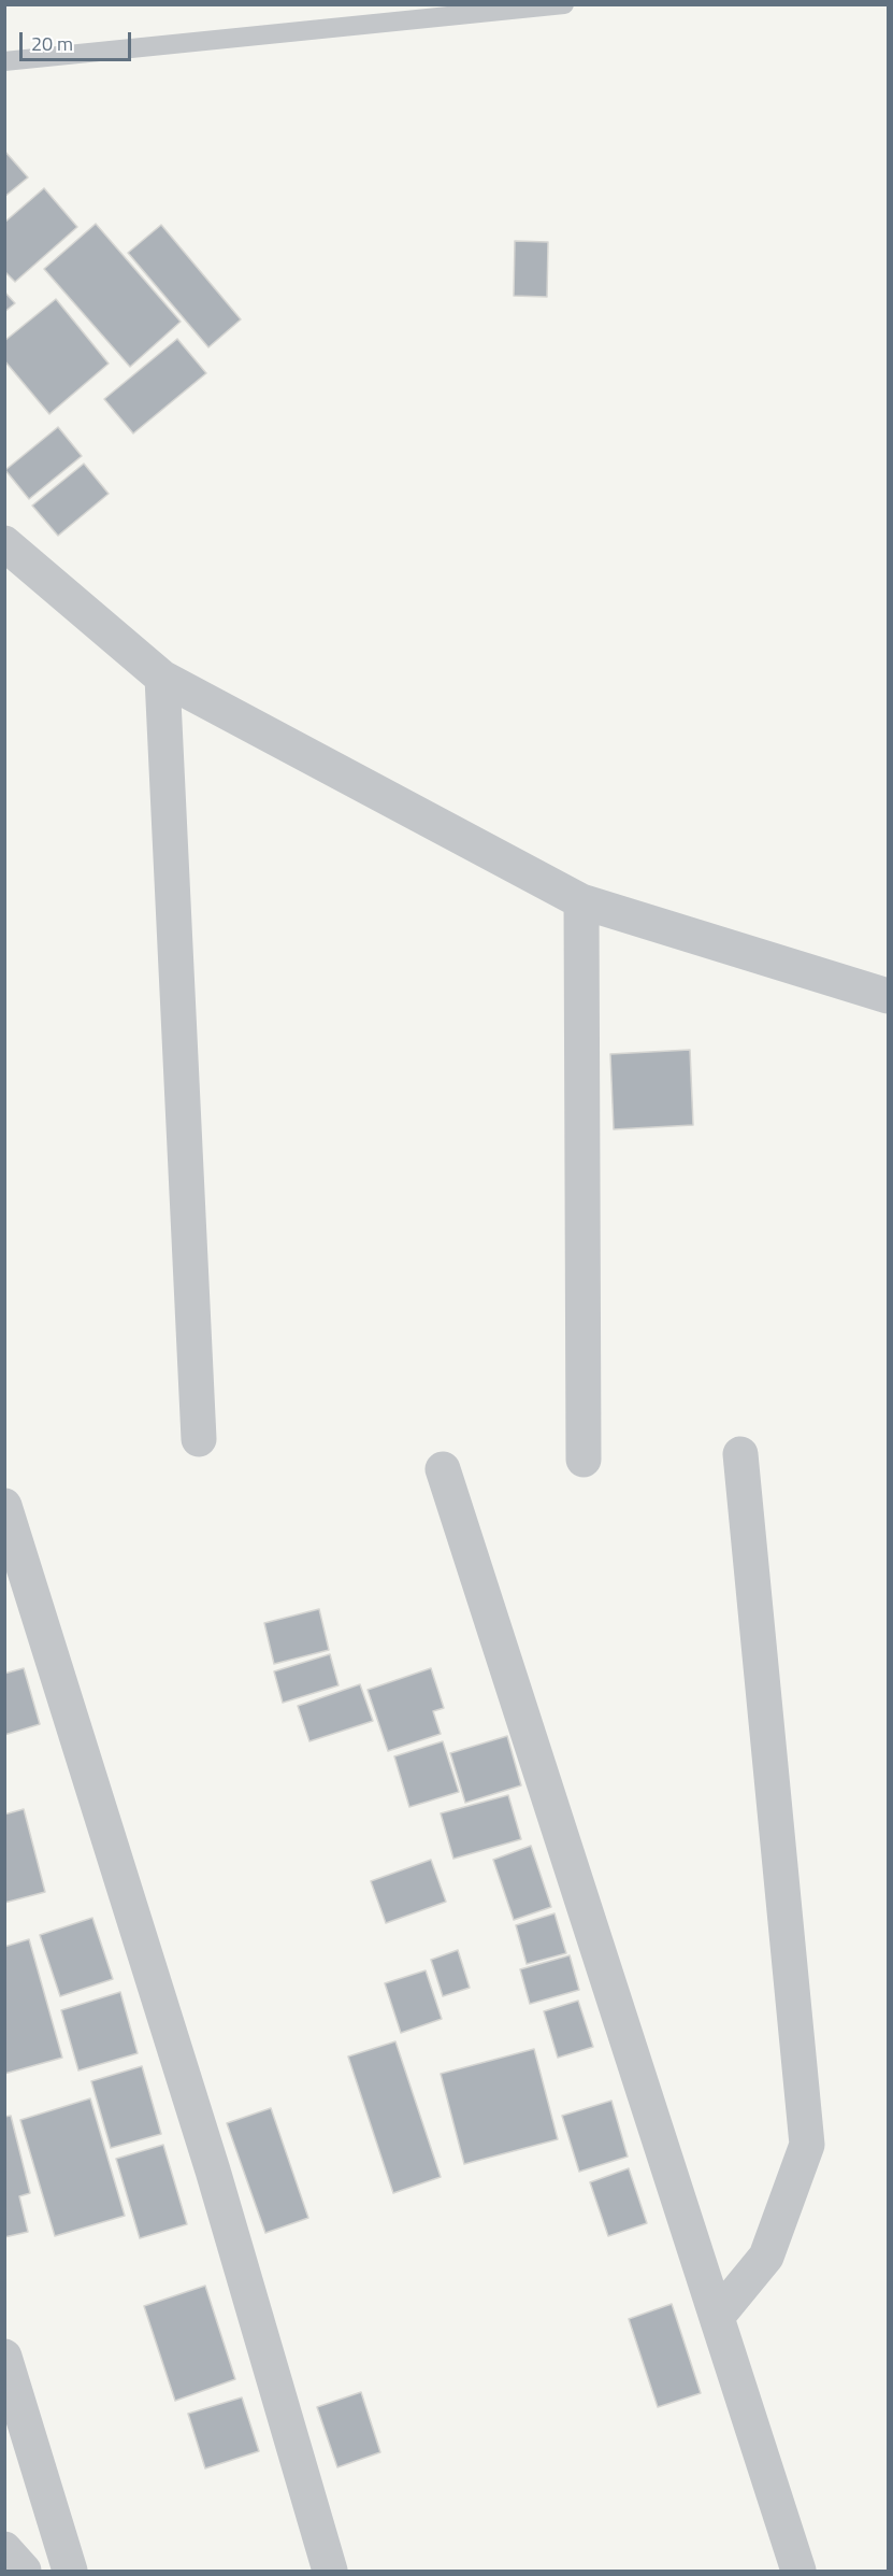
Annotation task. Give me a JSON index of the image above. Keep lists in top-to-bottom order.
{
  "scale_bar": "20 m"
}
